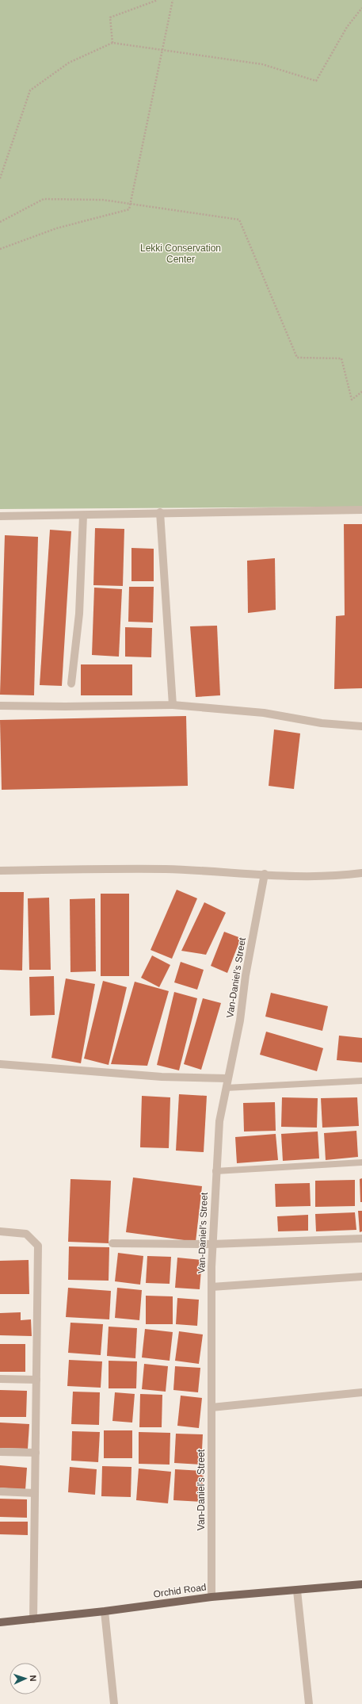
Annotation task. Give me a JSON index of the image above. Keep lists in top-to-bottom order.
{
  "streets": {
    "main road": ["Orchid Road"],
    "street": ["Van-Daniel’s Street"]
  },
  "crossings": [
    ["Van-Daniel’s Street", "Orchid Road"]
  ],
  "parks": ["Lekki Conservation Center"],
  "north": "right"
}
